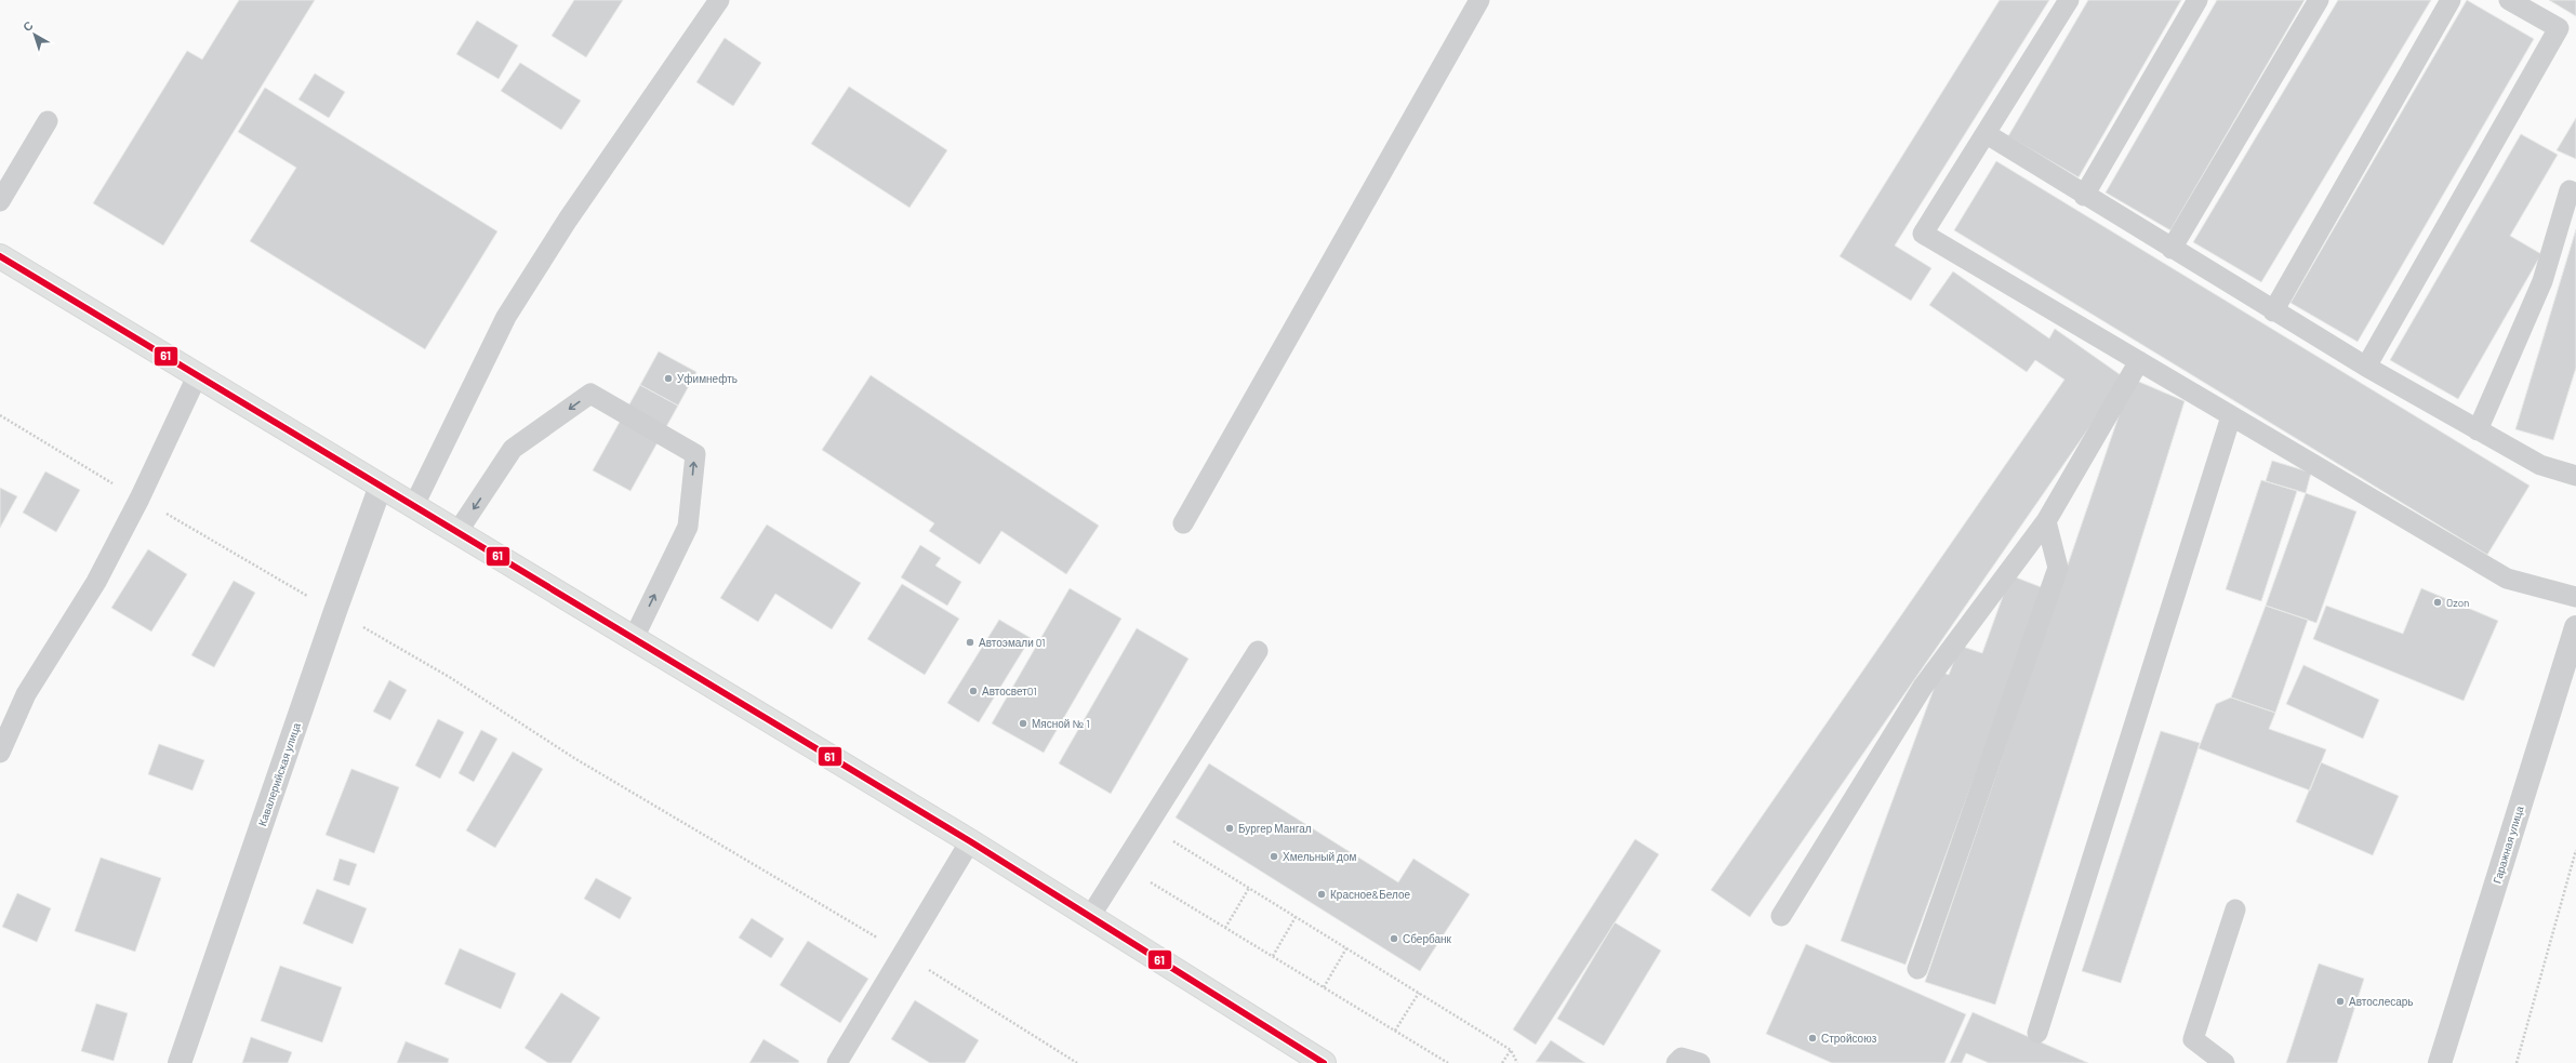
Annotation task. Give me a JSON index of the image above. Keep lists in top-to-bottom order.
{
  "streets": {
    "street": ["Кавалерийская улица", "Гаражная улица"]
  },
  "places": [
    "Уфимнефть",
    "Ozon",
    "Автоэмали 01",
    "Автосвет01",
    "Мясной № 1",
    "Бургер Мангал",
    "Хмельный дом",
    "Красное&Белое",
    "Сбербанк",
    "Автослесарь",
    "Стройсоюз"
  ],
  "lines": ["transit line 61"],
  "north": "top left"
}
